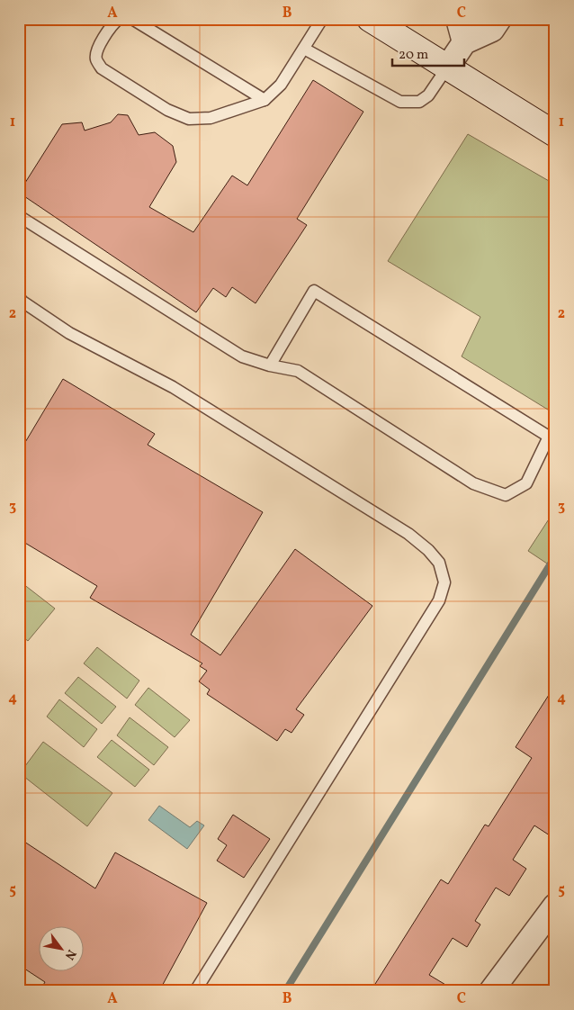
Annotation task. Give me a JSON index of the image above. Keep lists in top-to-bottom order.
{
  "scale_bar": "20 m",
  "north": "bottom right",
  "grid": {
    "columns": ["A", "B", "C"],
    "rows": [
      "1",
      "2",
      "3",
      "4",
      "5"
    ]
  }
}
